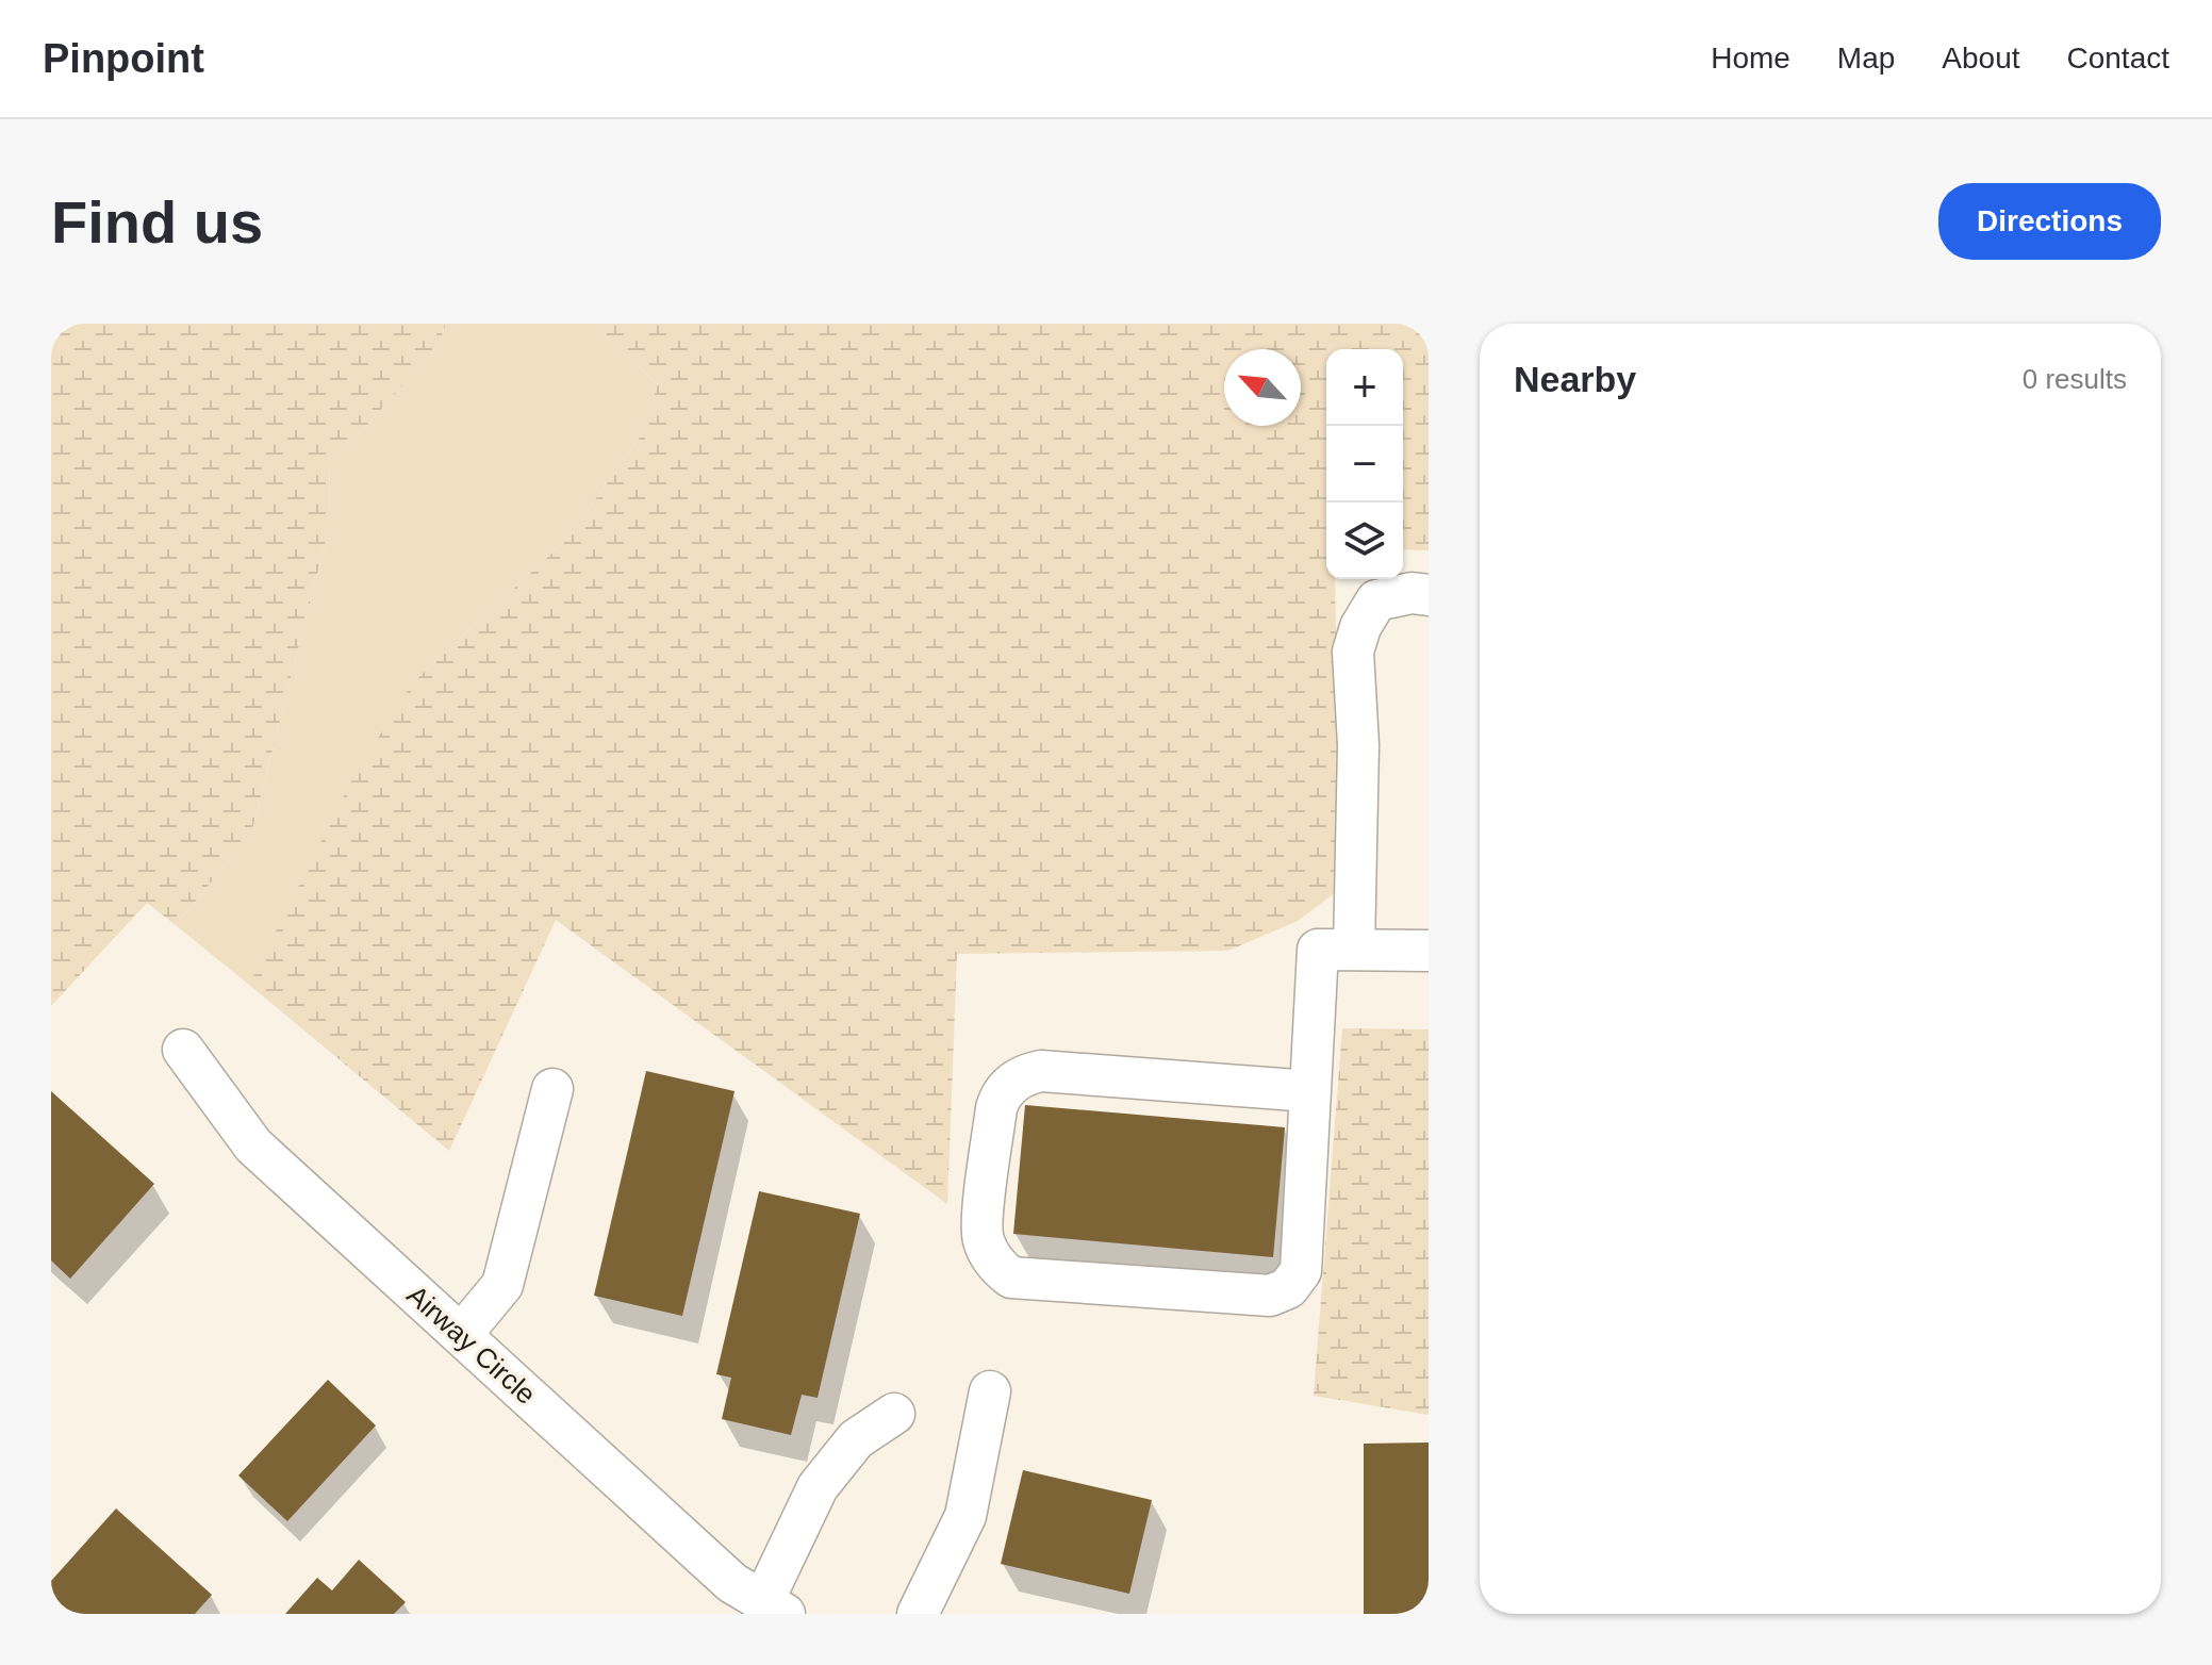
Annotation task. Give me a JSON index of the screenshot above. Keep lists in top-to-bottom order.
{
  "streets": {
    "street": ["Airway Circle"]
  },
  "north": "top left",
  "page": {
    "header": "Pinpoint",
    "nav": [
      "Home",
      "Map",
      "About",
      "Contact"
    ],
    "buttons": "Directions",
    "title": "Find us",
    "heading": ["Nearby", "0 results"],
    "map_buttons": ["+", "−"]
  }
}
